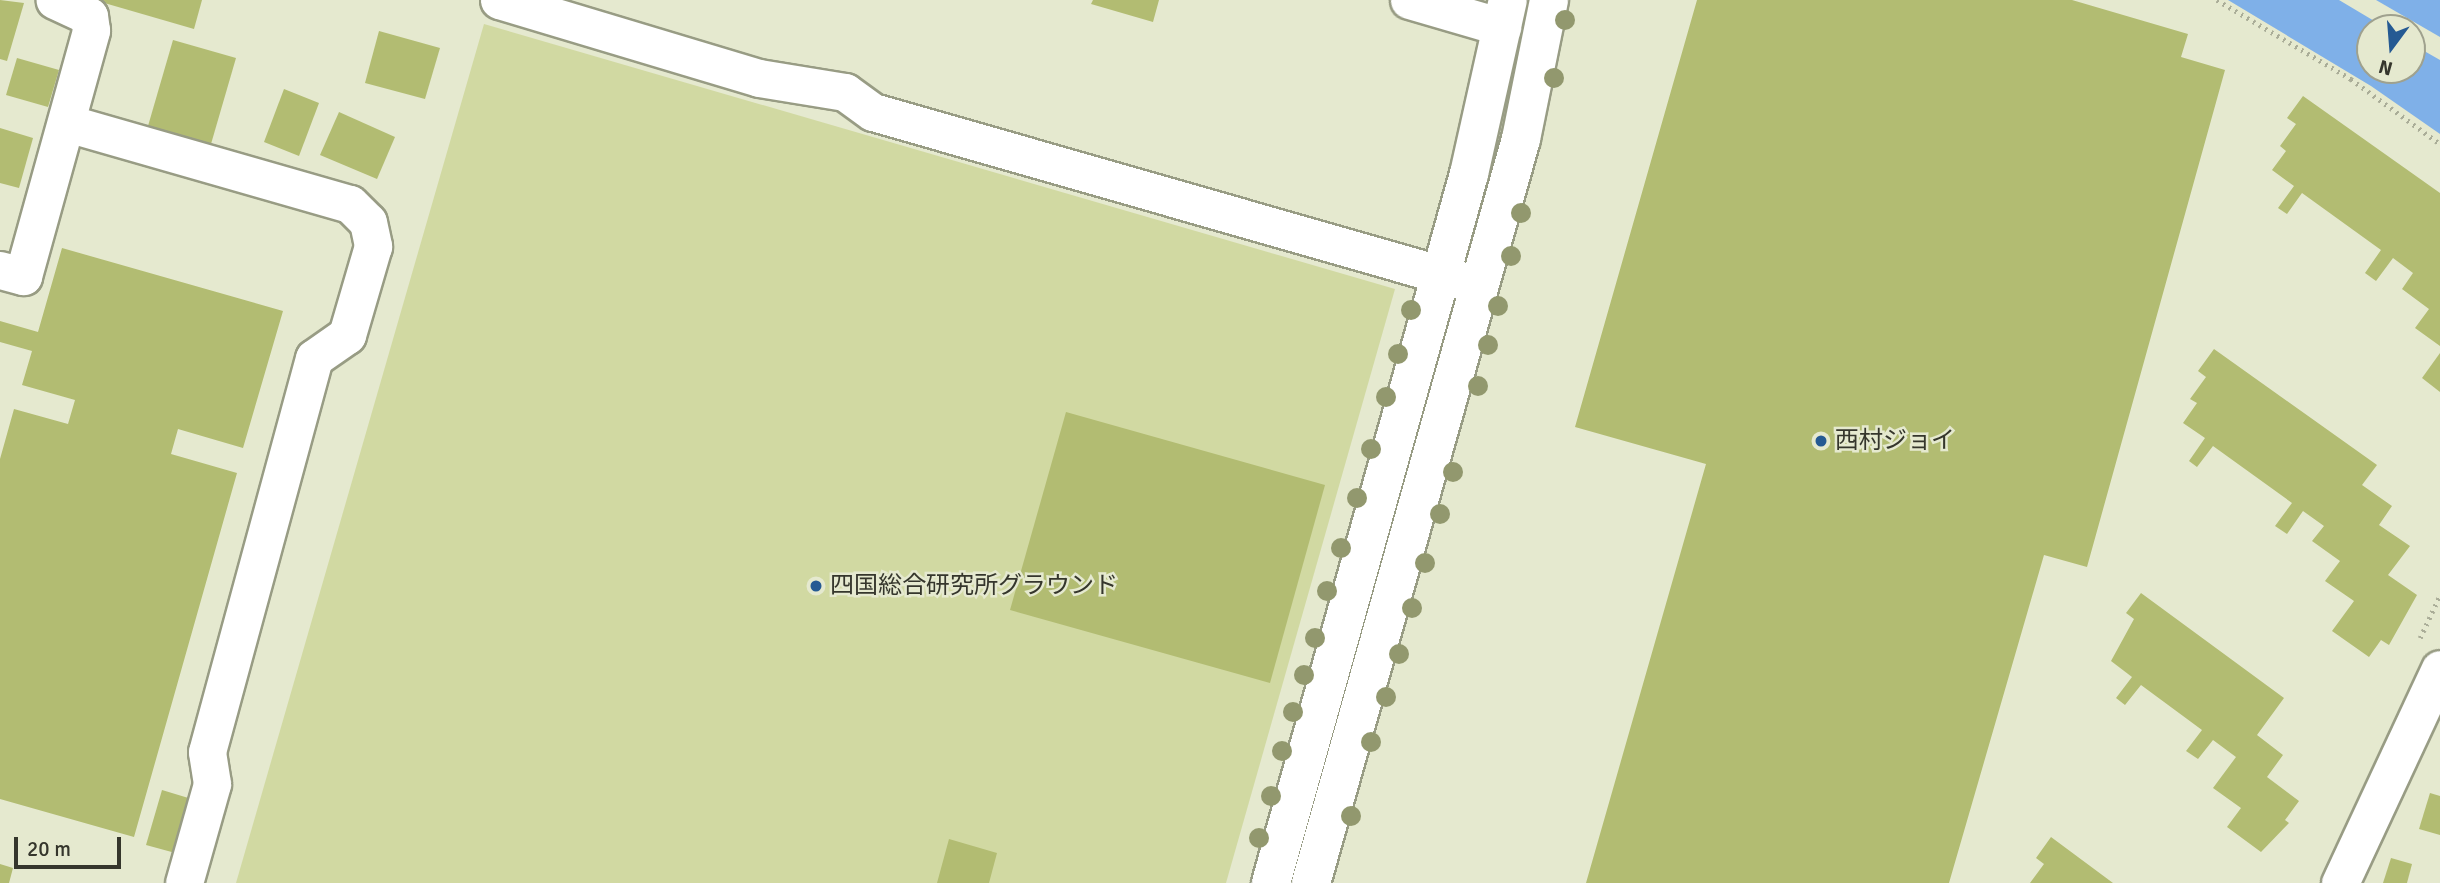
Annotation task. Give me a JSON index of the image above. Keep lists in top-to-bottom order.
{
  "places": ["西村ジョイ", "四国総合研究所グラウンド"],
  "scale_bar": "20 m",
  "north": "bottom"
}
